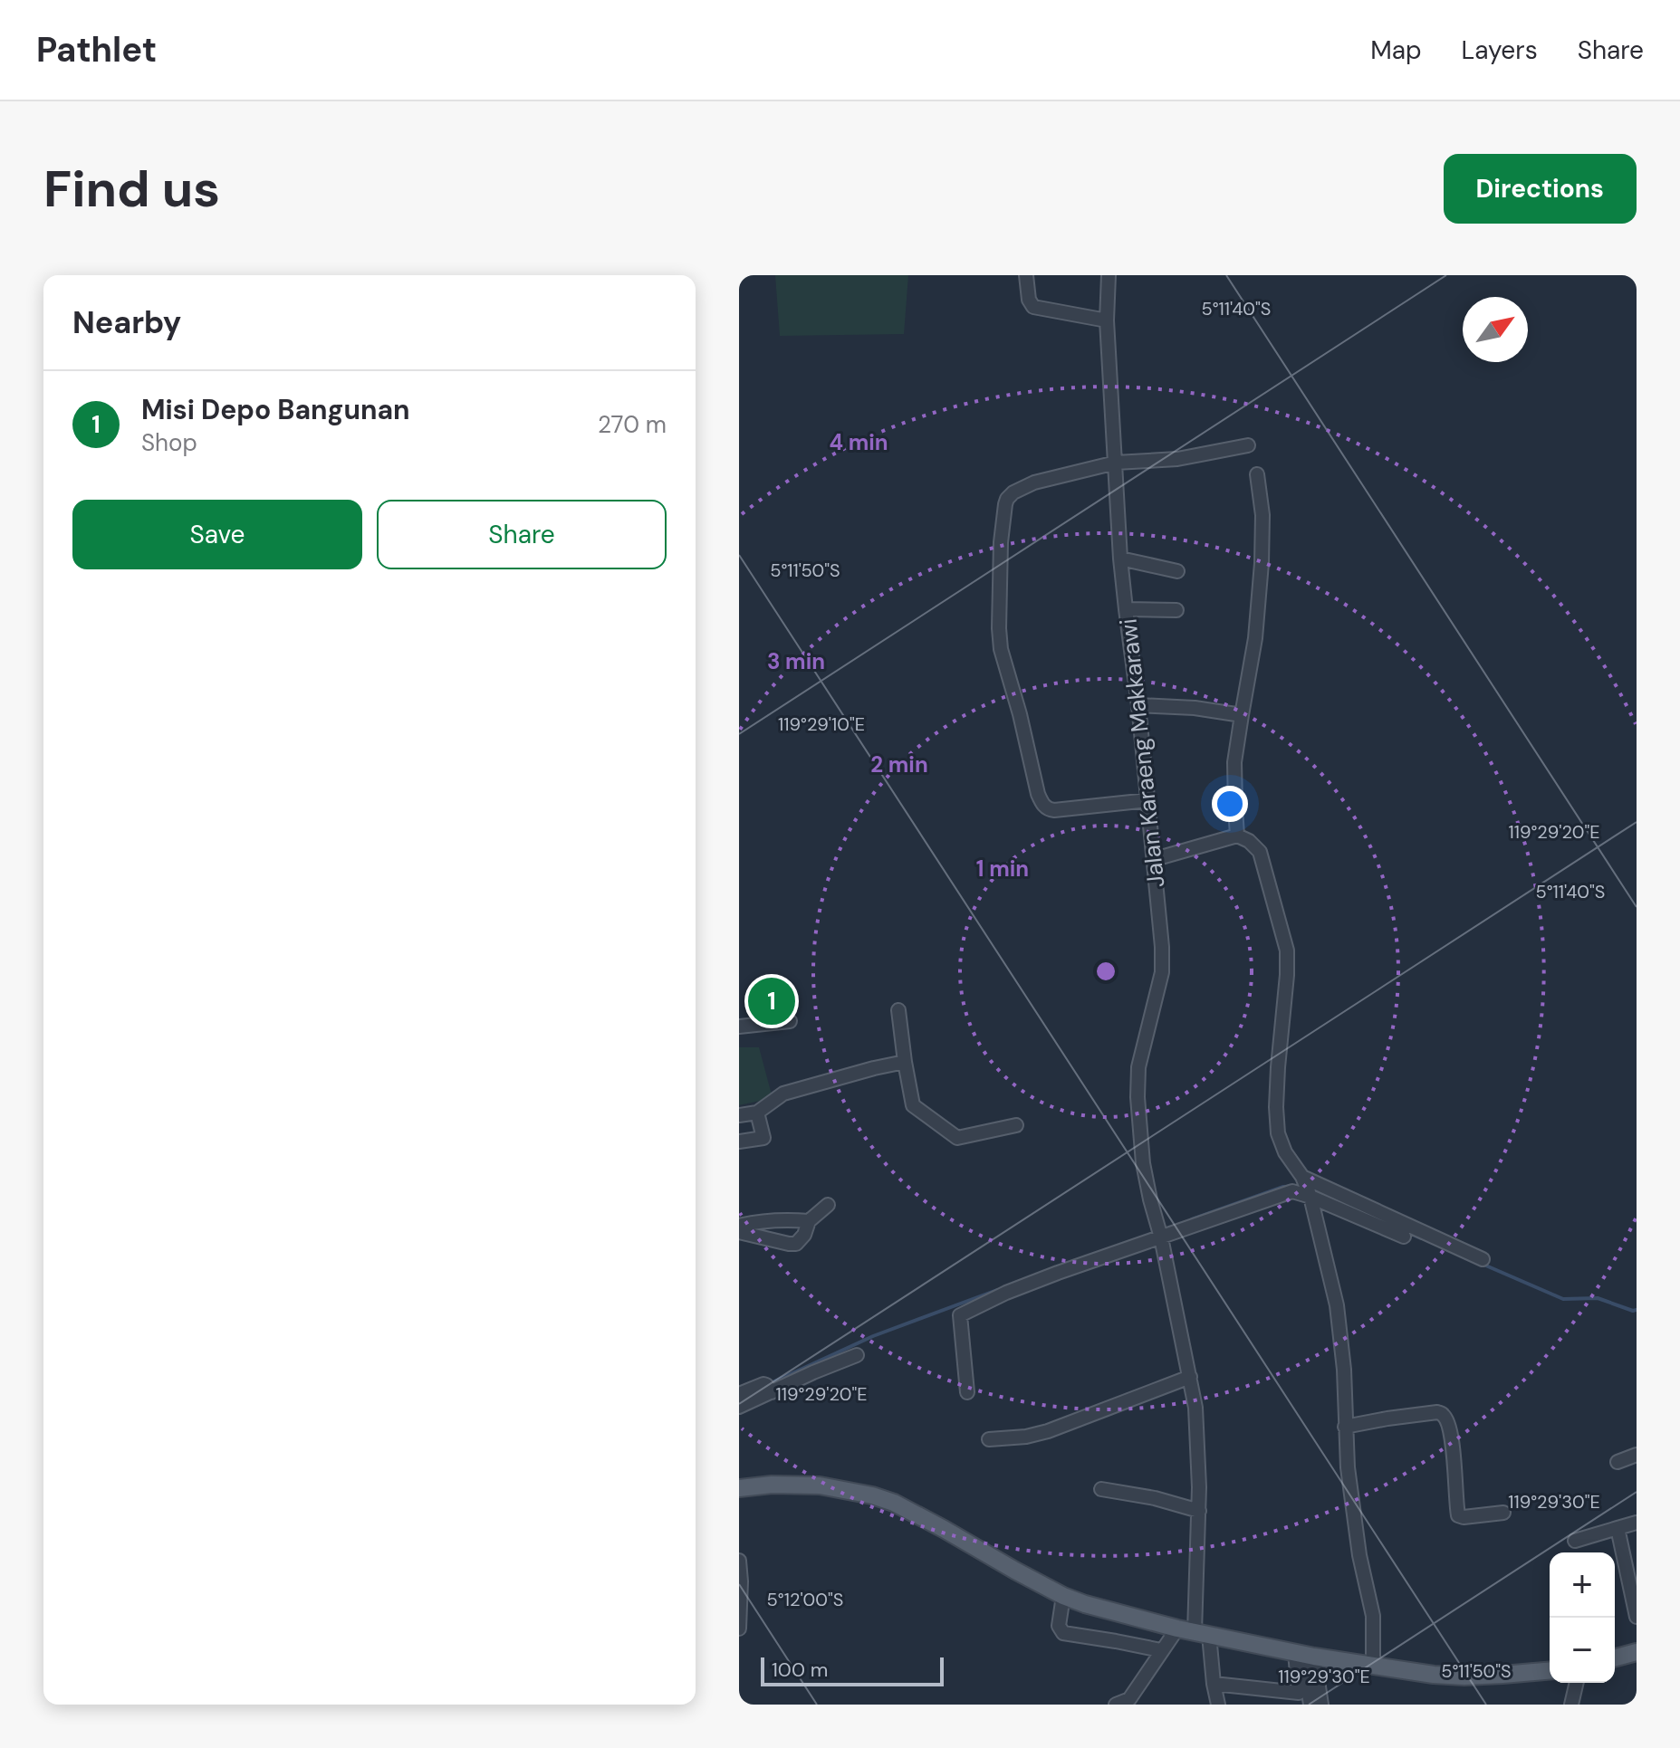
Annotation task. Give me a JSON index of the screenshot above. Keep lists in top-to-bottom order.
{
  "streets": {
    "street": ["Jalan Karaeng Makkarawi"]
  },
  "scale_bar": "100 m",
  "north": "top right",
  "page": {
    "header": "Pathlet",
    "nav": ["Map", "Layers", "Share"],
    "buttons": [
      "Directions",
      ["Save", "Share"]
    ],
    "title": "Find us",
    "heading": "Nearby",
    "list": [
      {
        "mark": "1",
        "name": "Misi Depo Bangunan",
        "note": "Shop",
        "value": "270 m"
      }
    ],
    "pins": "1",
    "map_buttons": ["+", "−"],
    "scale": "100 m"
  },
  "coordinates": [
    "5°11'40\"S",
    "5°11'50\"S",
    "119°29'10\"E",
    "119°29'20\"E",
    "119°29'30\"E",
    "5°12'00\"S"
  ],
  "rings": [
    "4 min",
    "3 min",
    "2 min",
    "1 min"
  ]
}
